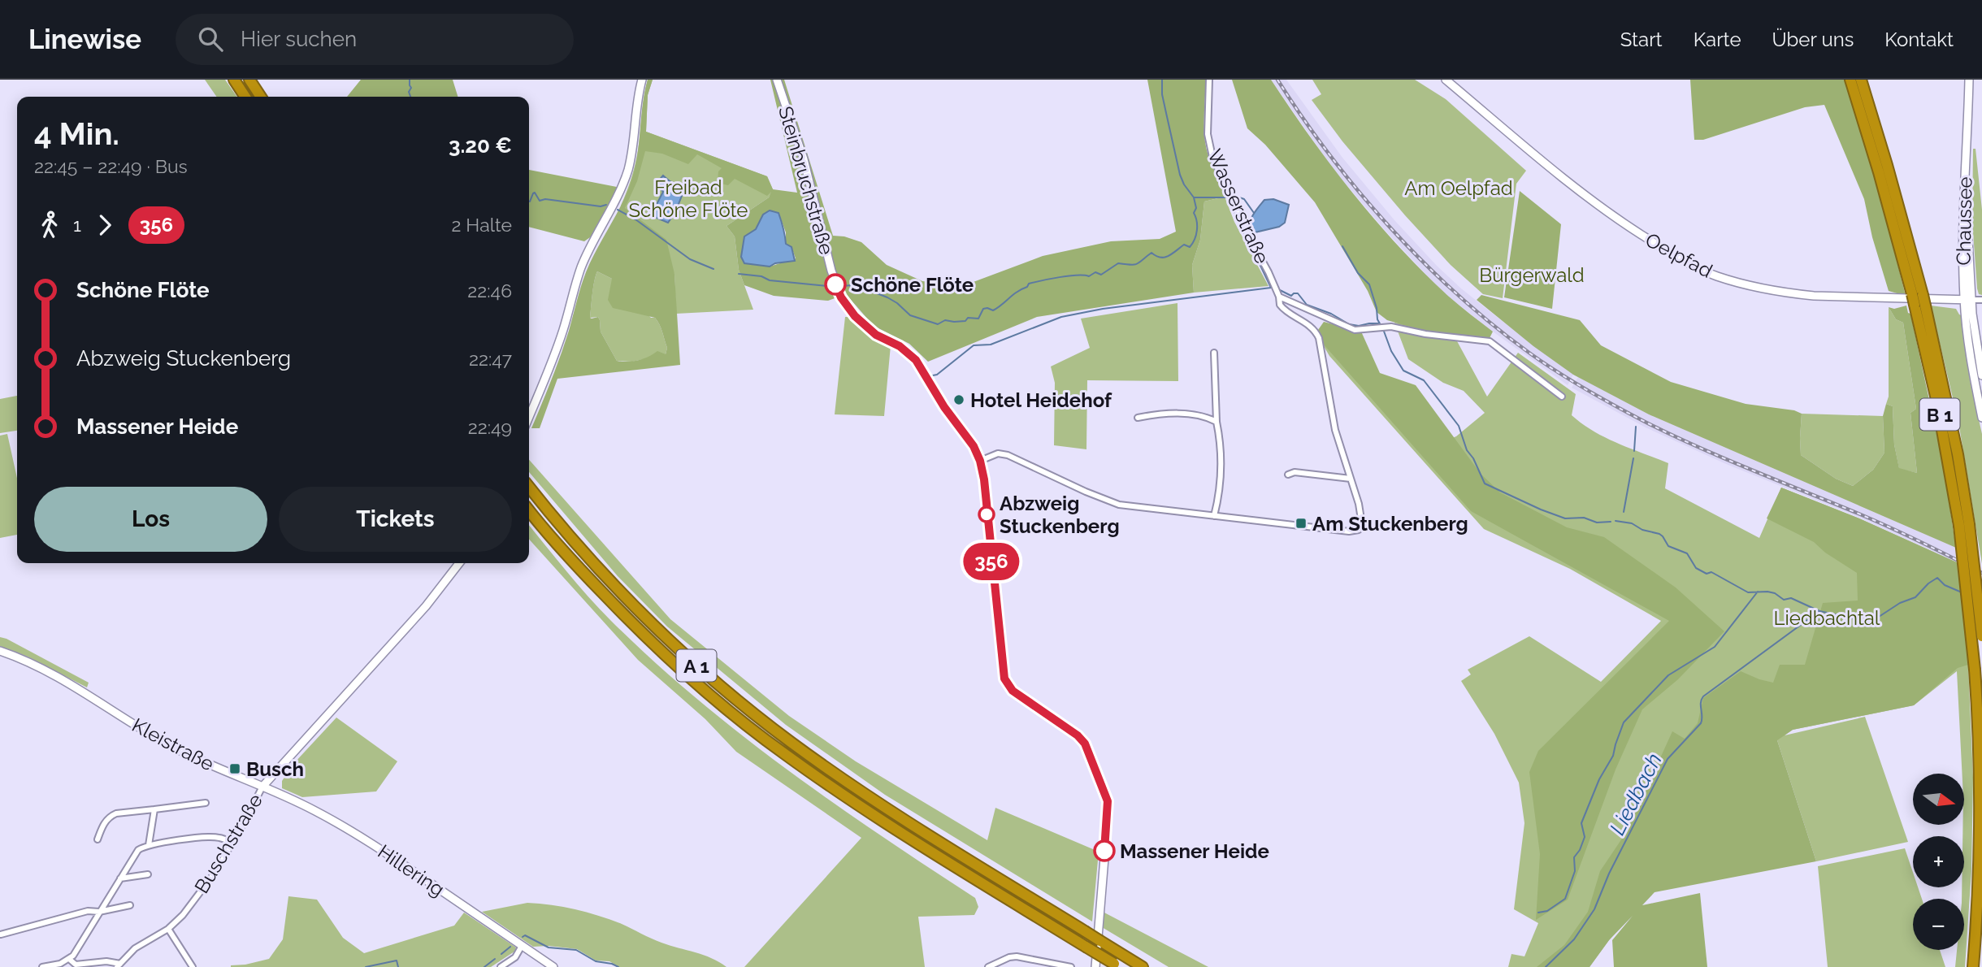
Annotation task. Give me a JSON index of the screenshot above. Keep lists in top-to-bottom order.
{
  "streets": {
    "highway": ["B 1", "A 1"],
    "main road": [
      "Steinbruchstraße",
      "Chaussee",
      "Oelpfad",
      "Kleistraße",
      "Hillering"
    ],
    "street": ["Wasserstraße", "Buschstraße"]
  },
  "crossings": [
    ["Chaussee", "Oelpfad"],
    ["Kleistraße", "Buschstraße"],
    ["Kleistraße", "Hillering"],
    ["Buschstraße", "Hillering"]
  ],
  "water": ["Liedbach"],
  "parks": [
    "Freibad Schöne Flöte",
    "Am Oelpfad",
    "Bürgerwald",
    "Liedbachtal"
  ],
  "places": {
    "other": [
      "Schöne Flöte",
      "Hotel Heidehof",
      "Abzweig Stuckenberg",
      "Massener Heide"
    ],
    "transit": ["Am Stuckenberg", "Busch"]
  },
  "lines": ["bus line 356"],
  "north": "right",
  "page": {
    "header": "Linewise",
    "search": "Hier suchen",
    "nav": [
      "Start",
      "Karte",
      "Über uns",
      "Kontakt"
    ],
    "on_map": "356",
    "heading": ["4 Min.", "22:45 – 22:49 · Bus", "3.20 €"],
    "legs": ["1", "356", "2 Halte"],
    "list": [
      {
        "name": "Schöne Flöte",
        "value": "22:46"
      },
      {
        "name": "Abzweig Stuckenberg",
        "value": "22:47"
      },
      {
        "name": "Massener Heide",
        "value": "22:49"
      }
    ],
    "buttons": ["Los", "Tickets"],
    "map_buttons": ["+", "−"]
  }
}
